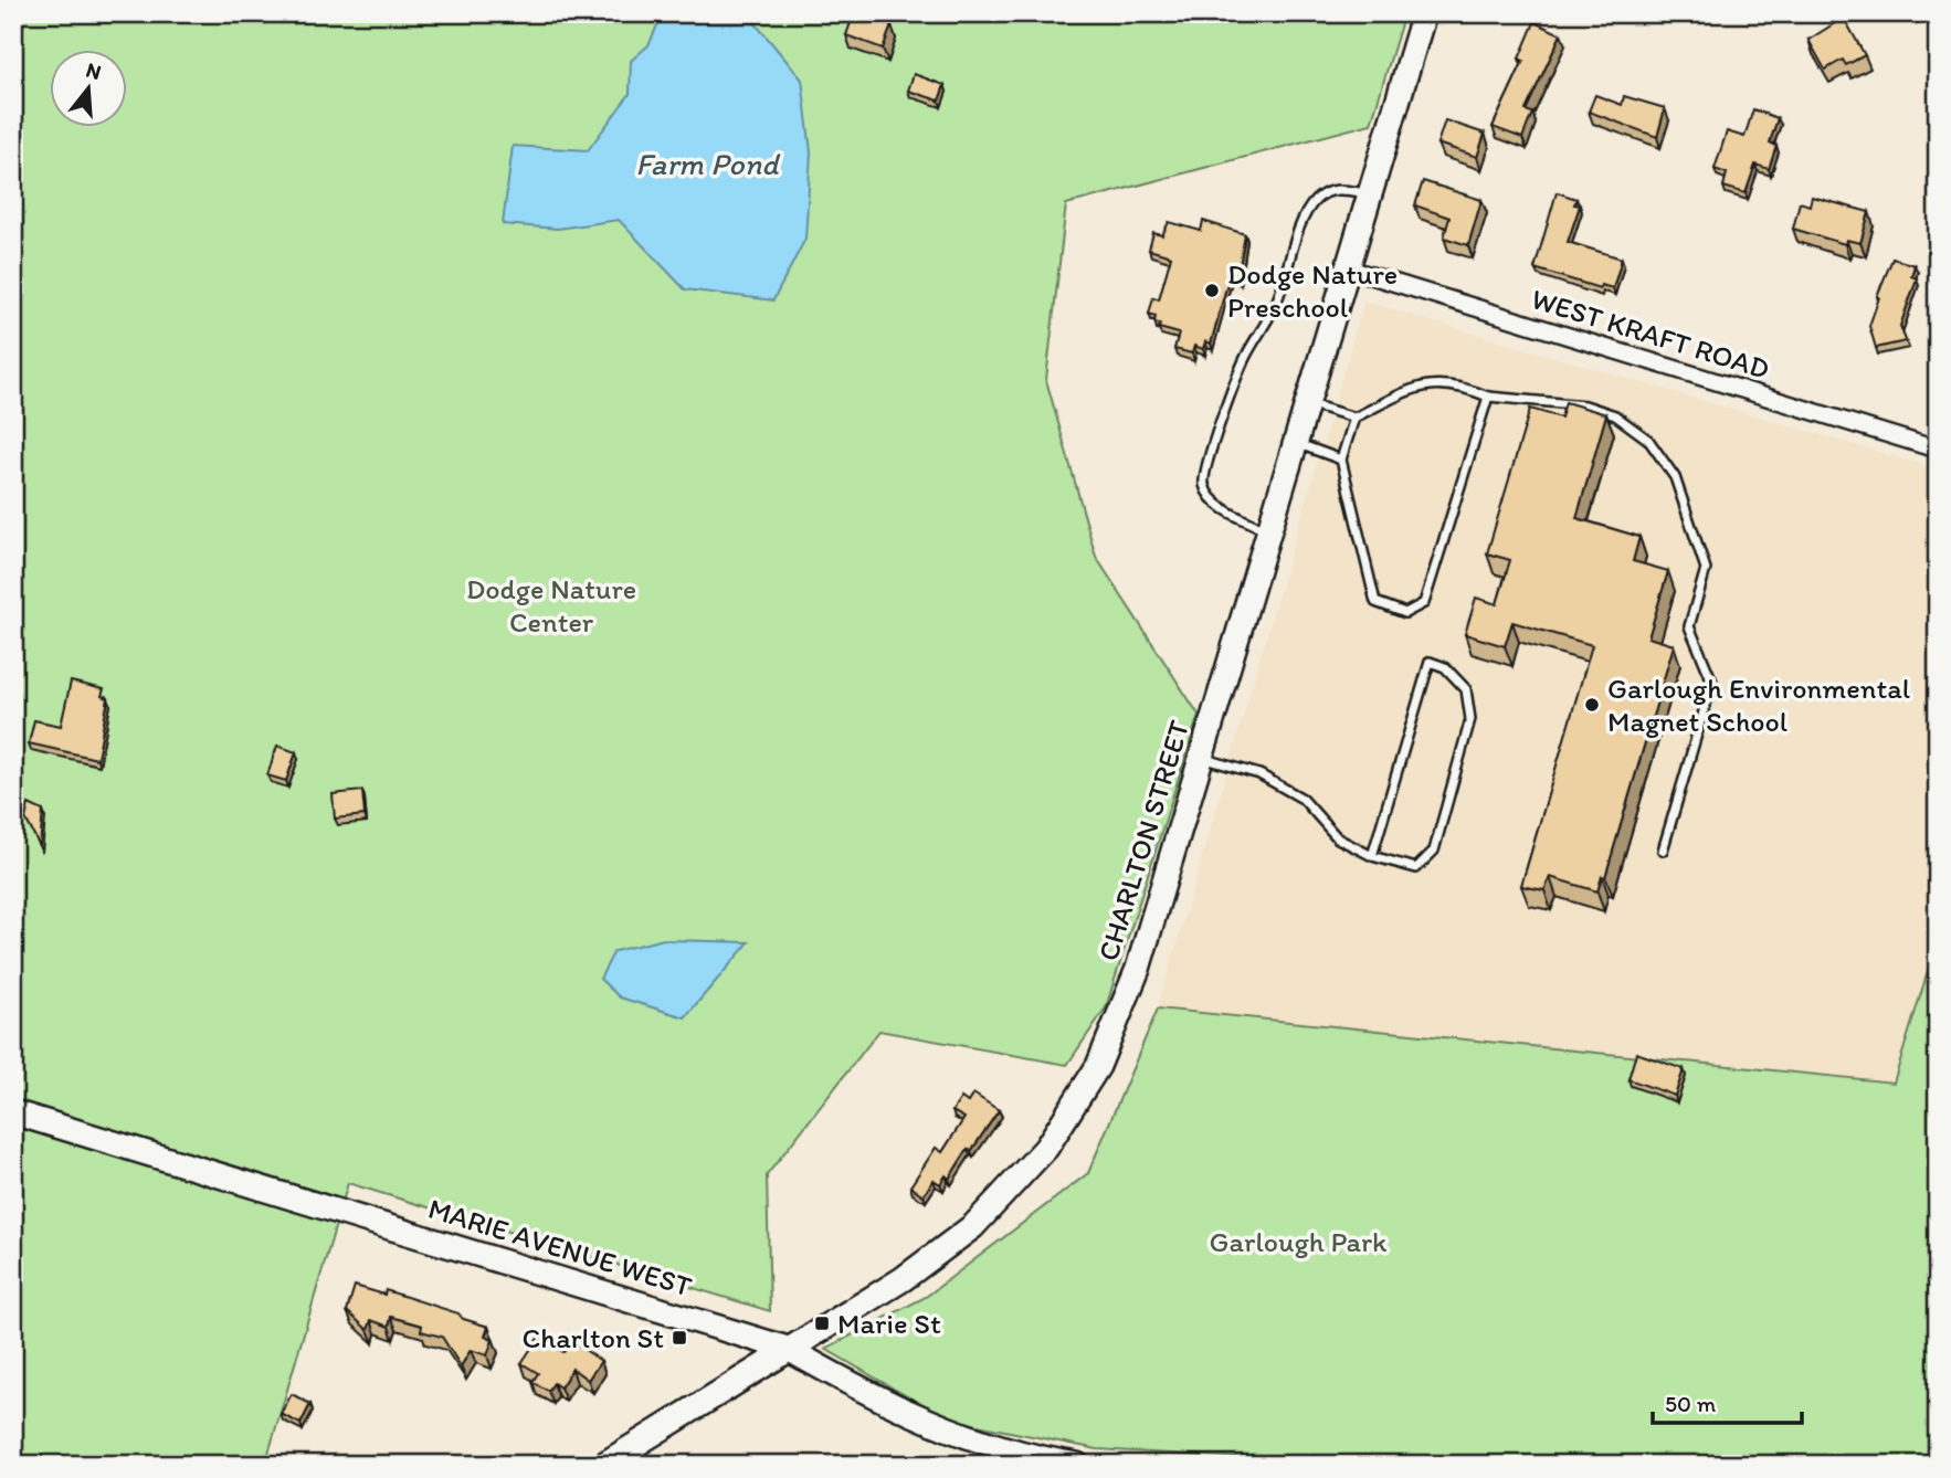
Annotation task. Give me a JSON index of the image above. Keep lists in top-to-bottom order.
{
  "streets": {
    "street": ["WEST KRAFT ROAD", "CHARLTON STREET", "MARIE AVENUE WEST"]
  },
  "crossings": [
    ["WEST KRAFT ROAD", "CHARLTON STREET"],
    ["CHARLTON STREET", "MARIE AVENUE WEST"]
  ],
  "water": ["Farm Pond"],
  "parks": ["Dodge Nature Center", "Garlough Park"],
  "places": {
    "other": ["Dodge Nature Preschool", "Garlough Environmental Magnet School"],
    "transit": ["Marie St", "Charlton St"]
  },
  "scale_bar": "50 m",
  "north": "top"
}
